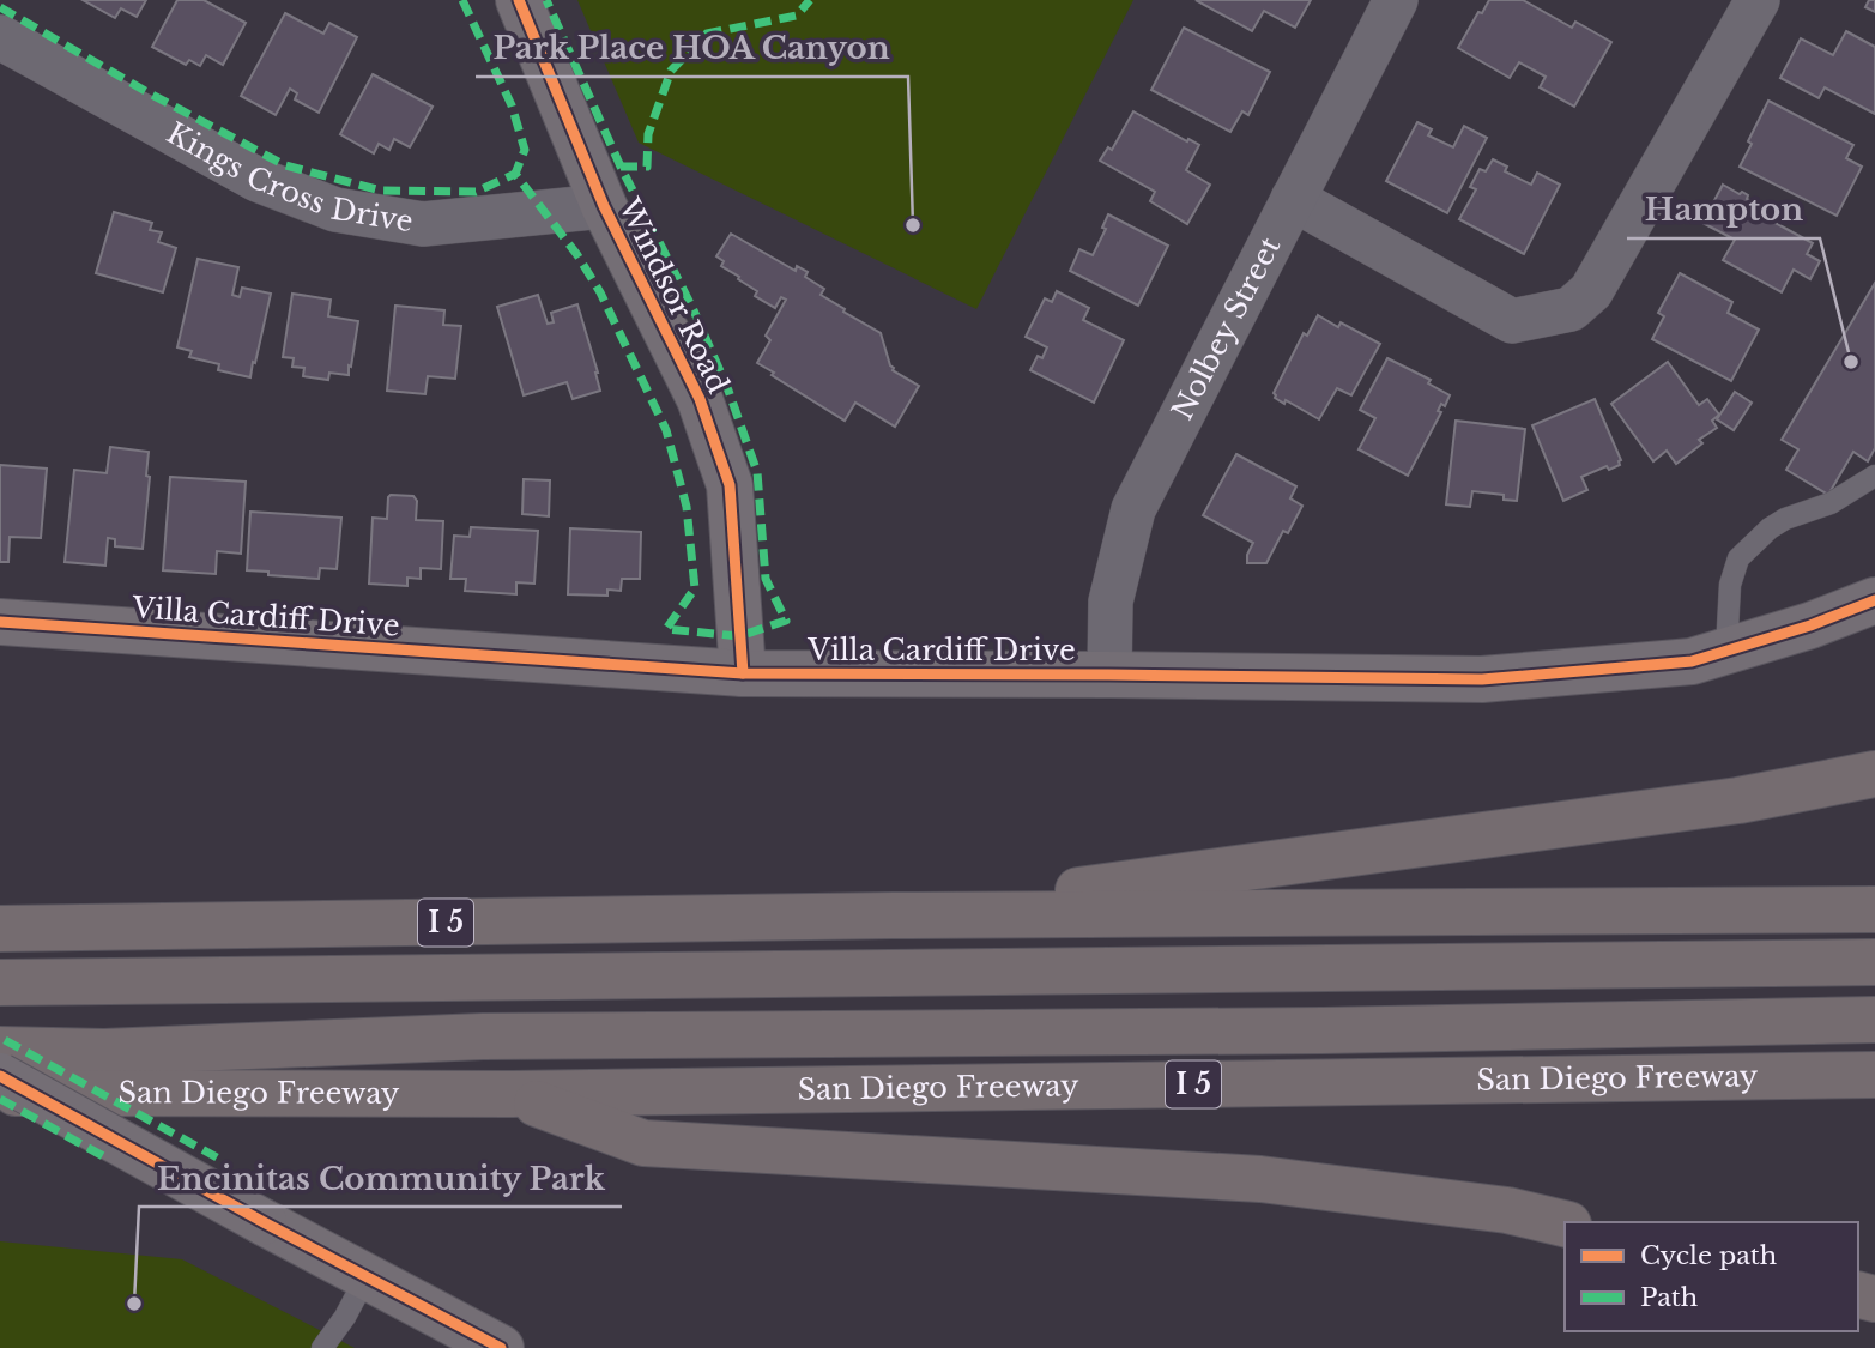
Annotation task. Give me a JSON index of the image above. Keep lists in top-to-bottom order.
{
  "streets": {
    "highway": ["I 5", "San Diego Freeway"],
    "street": [
      "Kings Cross Drive",
      "Windsor Road",
      "Nolbey Street",
      "Villa Cardiff Drive"
    ]
  },
  "crossings": [
    ["Kings Cross Drive", "Windsor Road"],
    ["Windsor Road", "Villa Cardiff Drive"],
    ["Nolbey Street", "Villa Cardiff Drive"]
  ],
  "places": ["Park Place HOA Canyon", "Hampton", "Encinitas Community Park"],
  "legend": ["Cycle path", "Path"]
}
